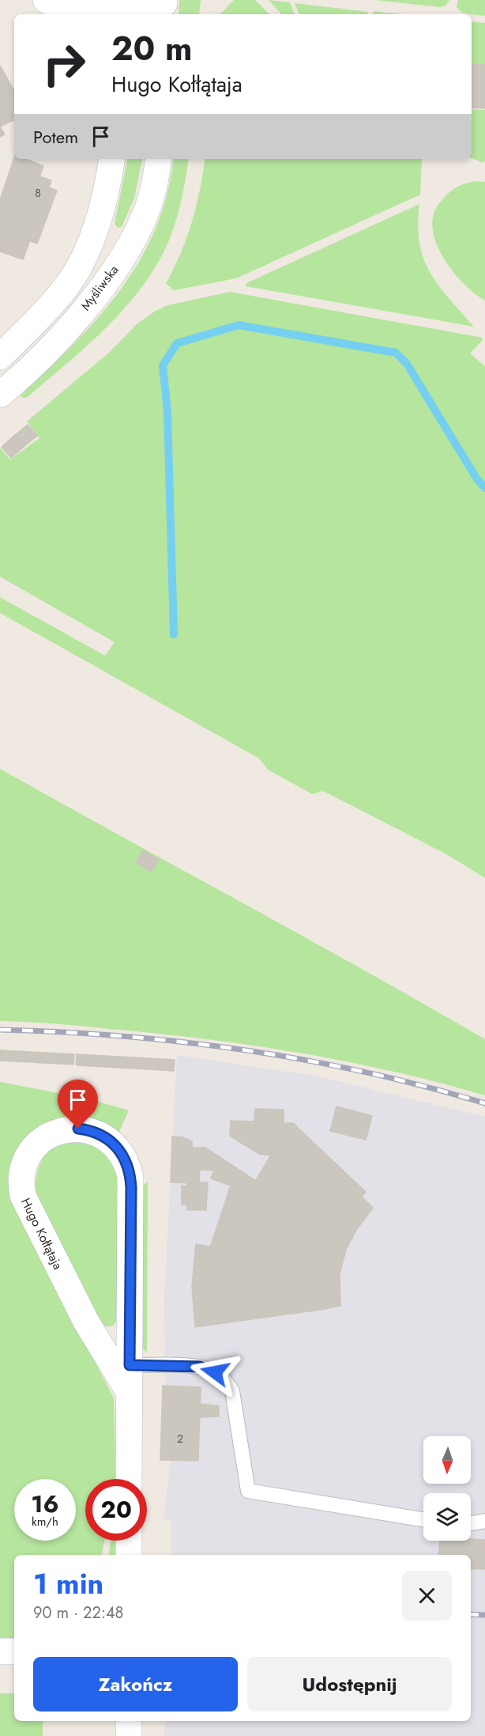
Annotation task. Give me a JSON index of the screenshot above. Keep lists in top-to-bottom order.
{
  "streets": {
    "street": ["Myśliwska", "Hugo Kołłątaja"]
  },
  "house_numbers": ["8", "2"],
  "north": "bottom",
  "page": {
    "turn": ["20 m", "Hugo Kołłątaja"],
    "then": "Potem",
    "speed": "16 km/h",
    "limit": "20",
    "heading": ["1 min", "90 m · 22:48"],
    "buttons": ["Zakończ", "Udostępnij"]
  }
}
